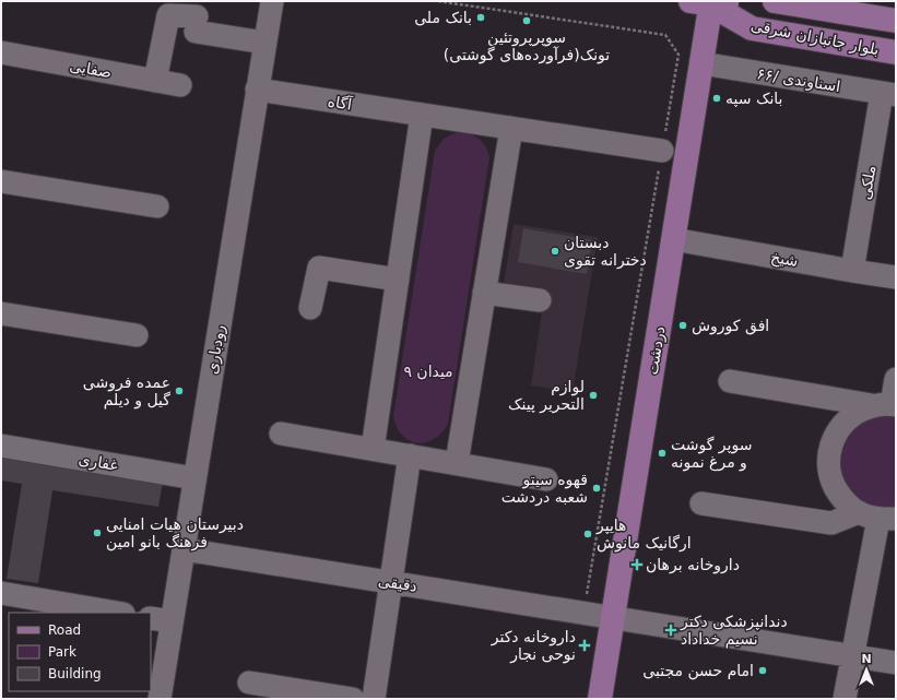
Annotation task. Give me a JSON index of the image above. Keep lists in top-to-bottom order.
{
  "streets": {
    "main road": ["بلوار جانبازان شرقی", "دردشت"],
    "street": [
      "صفایی",
      "اسناوندی /۶۶",
      "آگاه",
      "ملکی",
      "شیخ",
      "رودباری",
      "غفاری",
      "دقیقی"
    ]
  },
  "crossings": [
    ["بلوار جانبازان شرقی", "دردشت"],
    ["اسناوندی /۶۶", "ملکی"],
    ["اسناوندی /۶۶", "دردشت"],
    ["آگاه", "رودباری"],
    ["ملکی", "شیخ"],
    ["شیخ", "دردشت"],
    ["رودباری", "غفاری"],
    ["رودباری", "دقیقی"],
    ["دردشت", "دقیقی"]
  ],
  "parks": ["میدان ۹"],
  "places": {
    "other": [
      "بانک ملی",
      "سوپرپروتئین تونک(فرآورده‌های گوشتی)",
      "بانک سپه",
      "دبستان دخترانه تقوی",
      "افق کوروش",
      "عمده فروشی گیل و دیلم",
      "لوازم التحریر پینک",
      "سوپر گوشت و مرغ نمونه",
      "قهوه سیتو شعبه دردشت",
      "دبیرستان هیات امنایی فرهنگ بانو امین",
      "هایپر ارگانیک مانوش",
      "امام حسن مجتبی"
    ],
    "health": ["داروخانه برهان", "دندانپزشکی دکتر نسیم خداداد", "داروخانه دکتر نوحی نجار"]
  },
  "legend": ["Road", "Park", "Building"],
  "north": "top"
}
